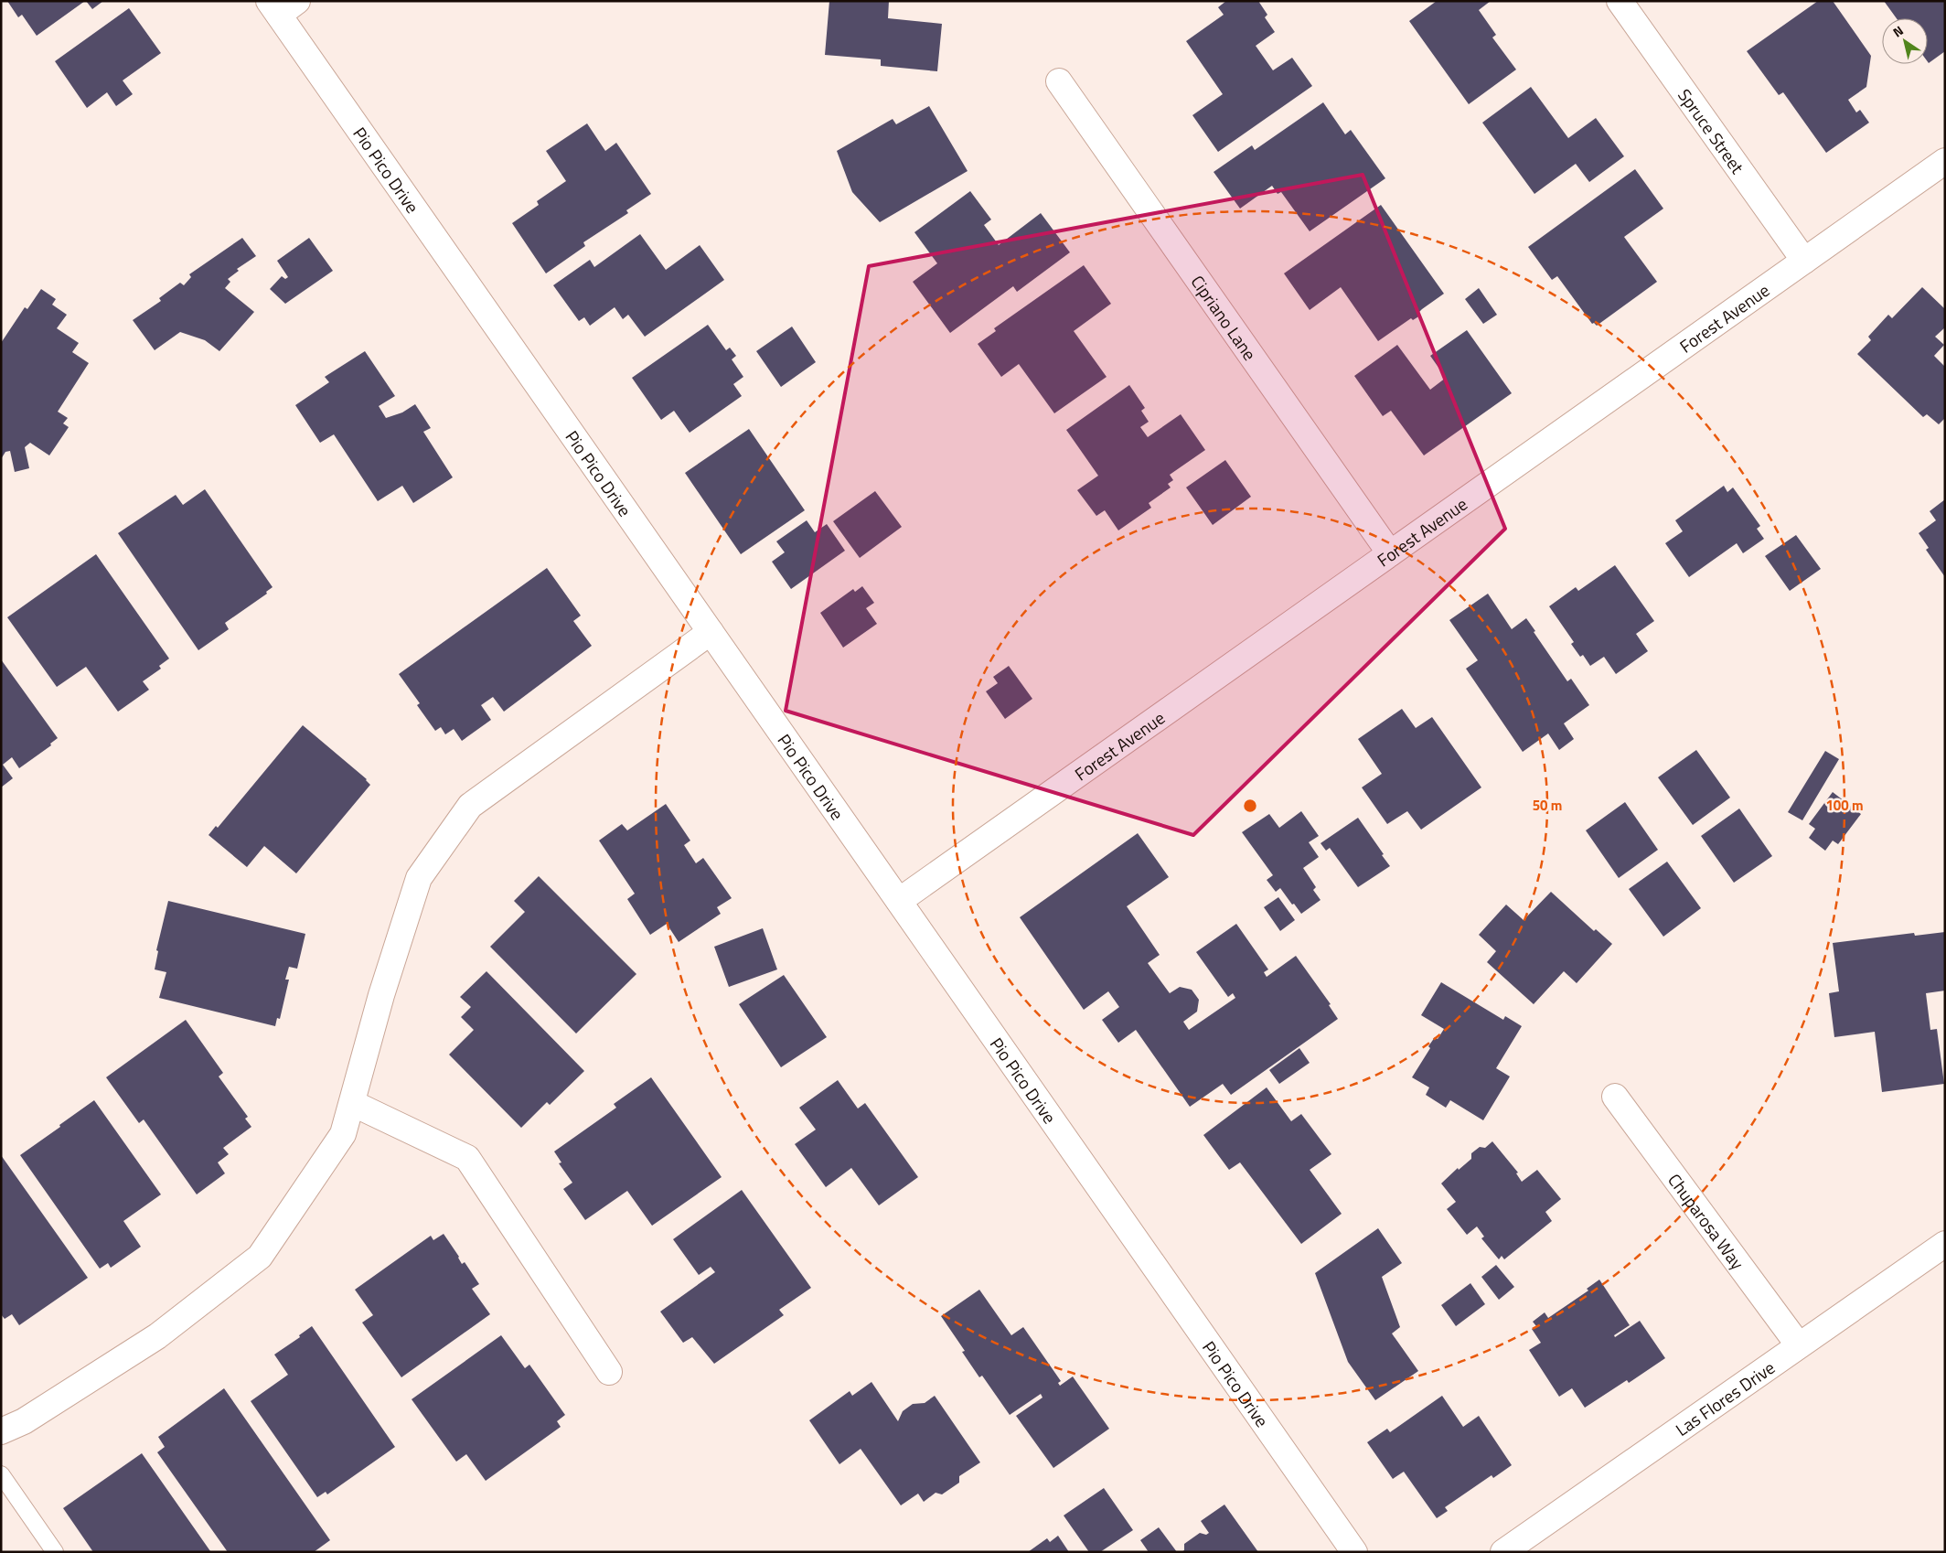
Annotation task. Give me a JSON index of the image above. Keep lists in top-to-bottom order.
{
  "streets": {
    "street": [
      "Spruce Street",
      "Pio Pico Drive",
      "Forest Avenue",
      "Cipriano Lane",
      "Chuparosa Way",
      "Las Flores Drive"
    ]
  },
  "crossings": [
    ["Spruce Street", "Forest Avenue"],
    ["Pio Pico Drive", "Forest Avenue"],
    ["Forest Avenue", "Cipriano Lane"],
    ["Chuparosa Way", "Las Flores Drive"]
  ],
  "north": "top left",
  "rings": ["50 m", "100 m"]
}
